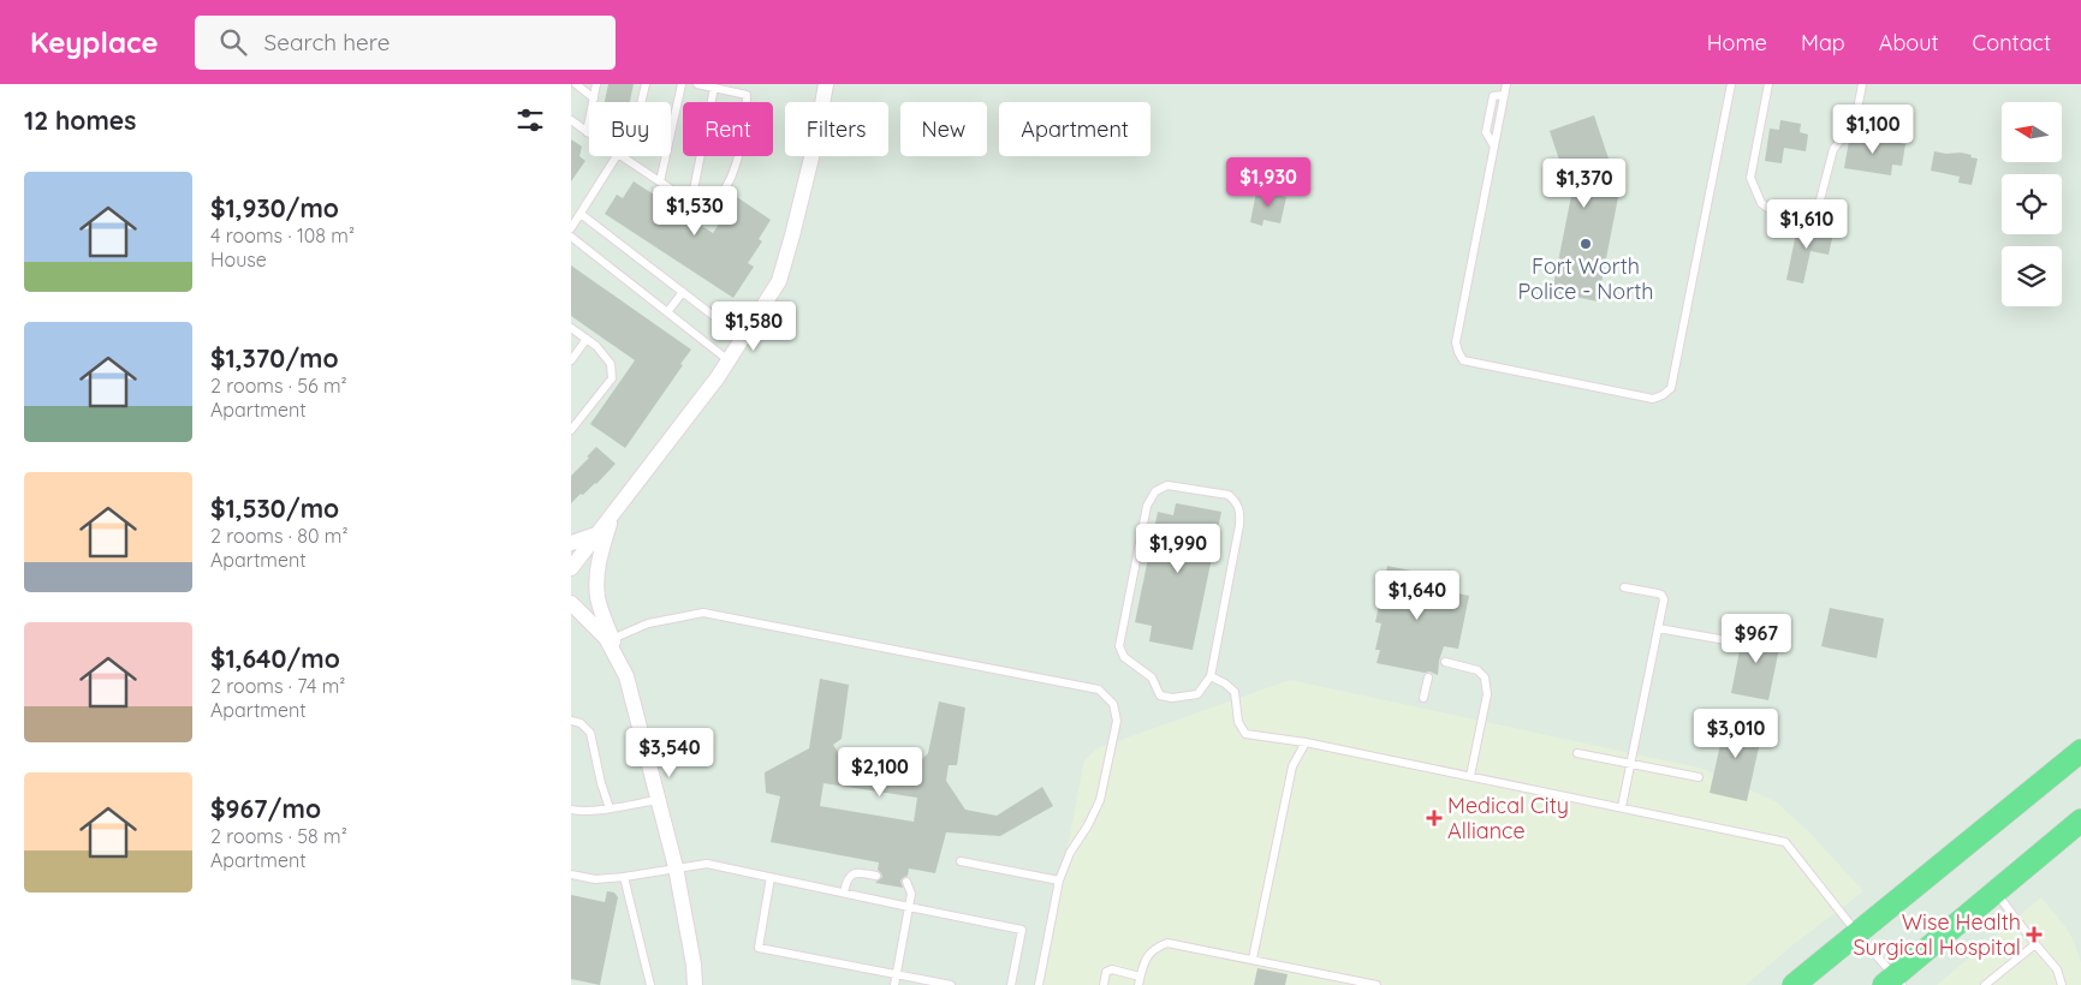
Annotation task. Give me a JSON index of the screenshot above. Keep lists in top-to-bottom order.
{
  "places": {
    "other": ["Fort Worth Police - North"],
    "health": ["Medical City Alliance", "Wise Health Surgical Hospital"]
  },
  "north": "left",
  "page": {
    "header": "Keyplace",
    "search": "Search here",
    "nav": [
      "Home",
      "Map",
      "About",
      "Contact"
    ],
    "heading": "12 homes",
    "chip": [
      "Buy",
      "Rent",
      "Filters",
      "New",
      "Apartment"
    ],
    "price": [
      "$1,100",
      "$1,930",
      "$1,370",
      "$1,530",
      "$1,610",
      "$1,580",
      "$1,990",
      "$1,640",
      "$967",
      "$3,010",
      "$3,540",
      "$2,100"
    ],
    "list": [
      {
        "name": "$1,930/mo",
        "note": "4 rooms · 108 m² · House"
      },
      {
        "name": "$1,370/mo",
        "note": "2 rooms · 56 m² · Apartment"
      },
      {
        "name": "$1,530/mo",
        "note": "2 rooms · 80 m² · Apartment"
      },
      {
        "name": "$1,640/mo",
        "note": "2 rooms · 74 m² · Apartment"
      },
      {
        "name": "$967/mo",
        "note": "2 rooms · 58 m² · Apartment"
      }
    ]
  }
}
